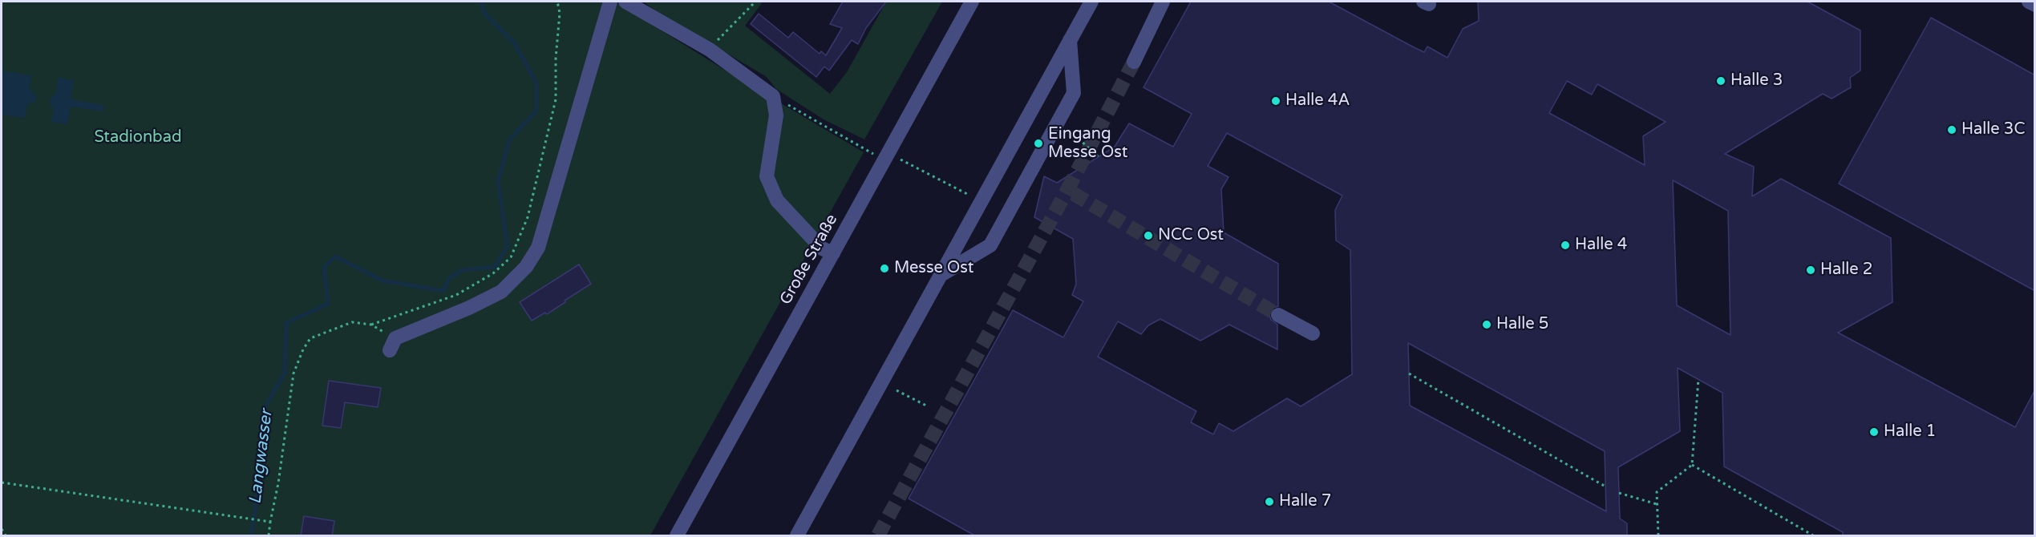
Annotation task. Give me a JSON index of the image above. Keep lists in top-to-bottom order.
{
  "streets": {
    "lane": ["Große Straße"]
  },
  "water": ["Langwasser"],
  "parks": ["Stadionbad"],
  "places": [
    "Halle 3",
    "Halle 4A",
    "Halle 3C",
    "Eingang Messe Ost",
    "NCC Ost",
    "Halle 4",
    "Messe Ost",
    "Halle 2",
    "Halle 5",
    "Halle 1",
    "Halle 7"
  ]
}
